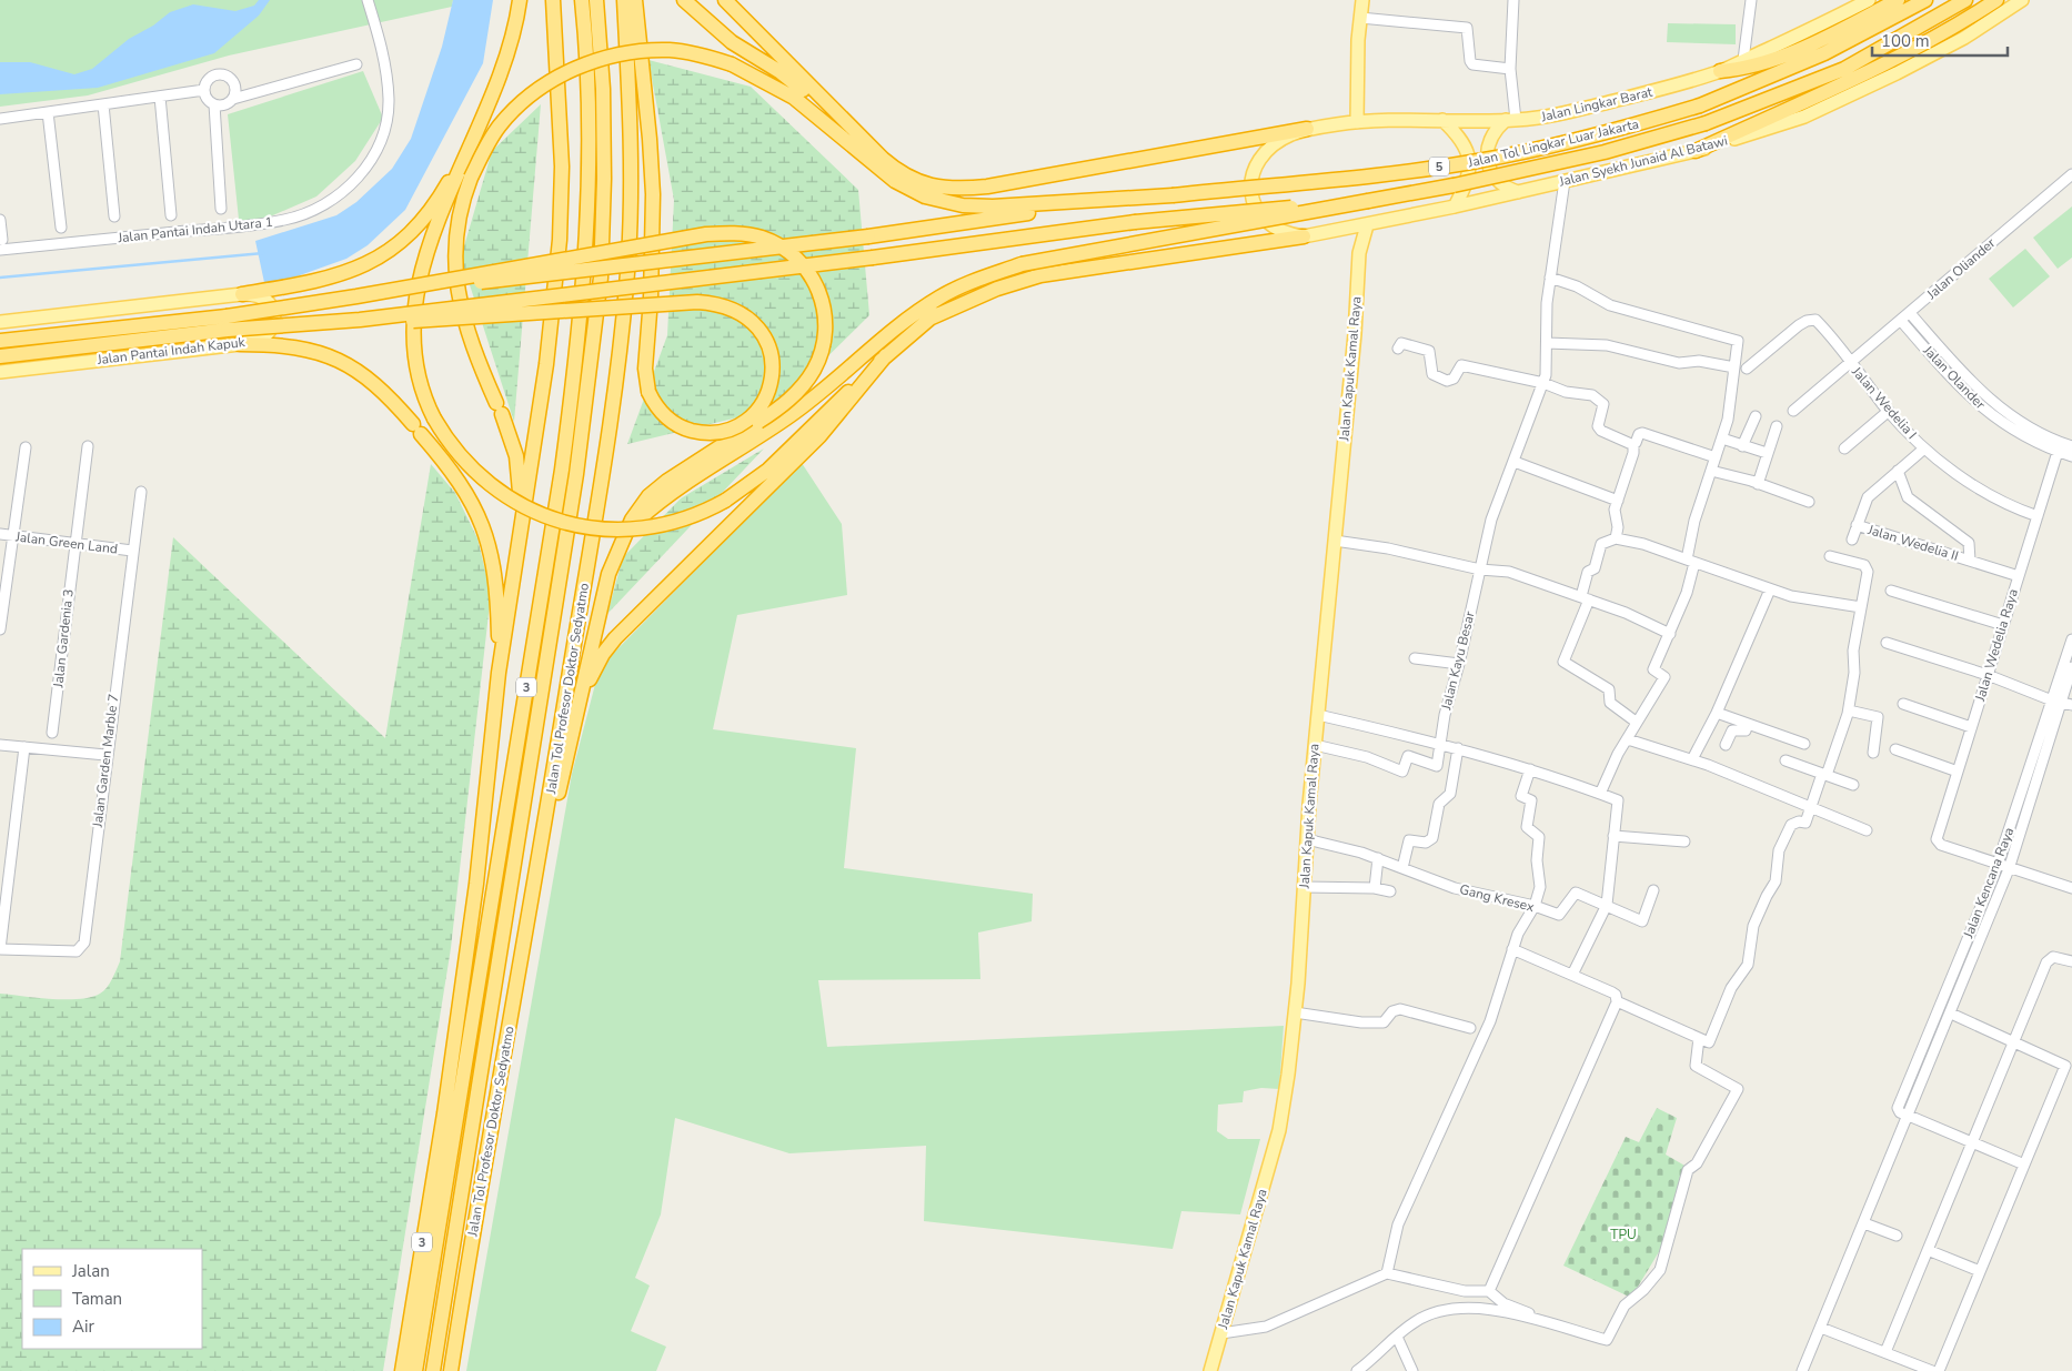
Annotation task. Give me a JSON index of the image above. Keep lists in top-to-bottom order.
{
  "streets": {
    "highway": [
      "Jalan Tol Lingkar Luar Jakarta",
      "5",
      "3",
      "Jalan Tol Profesor Doktor Sedyatmo"
    ],
    "main road": [
      "Jalan Lingkar Barat",
      "Jalan Syekh Junaid Al Batawi",
      "Jalan Pantai Indah Kapuk",
      "Jalan Kapuk Kamal Raya"
    ],
    "street": [
      "Jalan Pantai Indah Utara 1",
      "Jalan Oliander",
      "Jalan Olander",
      "Jalan Wedelia I",
      "Jalan Green Land",
      "Jalan Wedelia II",
      "Jalan Gardenia 3",
      "Jalan Wedelia Raya",
      "Jalan Kayu Besar",
      "Jalan Garden Marble 7",
      "Jalan Kencana Raya",
      "Gang Kresex"
    ]
  },
  "crossings": [
    ["Jalan Lingkar Barat", "Jalan Syekh Junaid Al Batawi"],
    ["Jalan Syekh Junaid Al Batawi", "Jalan Kapuk Kamal Raya"],
    ["Jalan Syekh Junaid Al Batawi", "Jalan Kayu Besar"],
    ["Jalan Oliander", "Jalan Olander"],
    ["Jalan Oliander", "Jalan Wedelia I"],
    ["Jalan Kapuk Kamal Raya", "Jalan Kayu Besar"],
    ["Jalan Kapuk Kamal Raya", "Gang Kresex"],
    ["Jalan Olander", "Jalan Wedelia Raya"],
    ["Jalan Wedelia I", "Jalan Wedelia II"],
    ["Jalan Wedelia I", "Jalan Wedelia Raya"],
    ["Jalan Green Land", "Jalan Gardenia 3"],
    ["Jalan Green Land", "Jalan Garden Marble 7"],
    ["Jalan Wedelia II", "Jalan Wedelia Raya"],
    ["Jalan Wedelia Raya", "Jalan Kencana Raya"]
  ],
  "parks": ["TPU"],
  "legend": ["Jalan", "Taman", "Air"],
  "scale_bar": "100 m"
}
